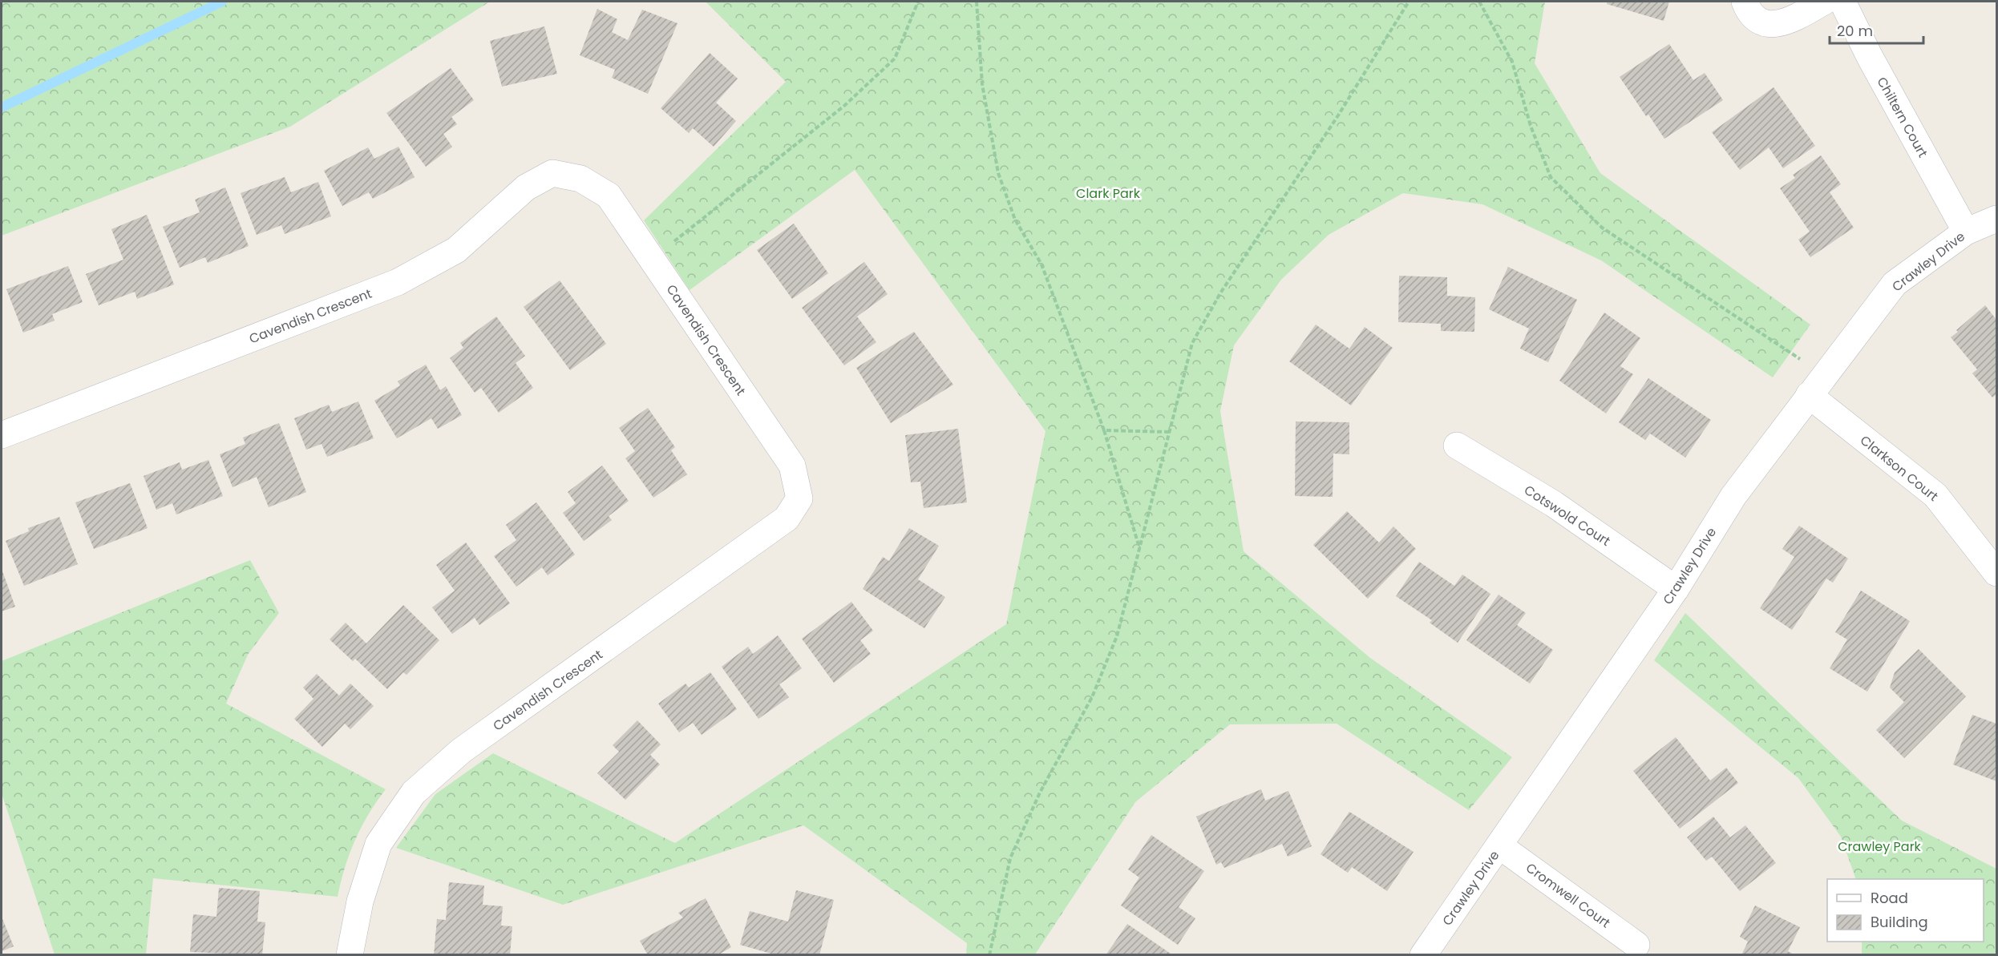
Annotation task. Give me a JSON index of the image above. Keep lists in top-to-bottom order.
{
  "streets": {
    "street": [
      "Chiltern Court",
      "Crawley Drive",
      "Cavendish Crescent",
      "Clarkson Court",
      "Cotswold Court",
      "Cromwell Court"
    ]
  },
  "crossings": [
    ["Chiltern Court", "Crawley Drive"],
    ["Crawley Drive", "Clarkson Court"],
    ["Crawley Drive", "Cotswold Court"],
    ["Crawley Drive", "Cromwell Court"]
  ],
  "parks": ["Clark Park", "Crawley Park"],
  "legend": ["Road", "Building"],
  "scale_bar": "20 m"
}
